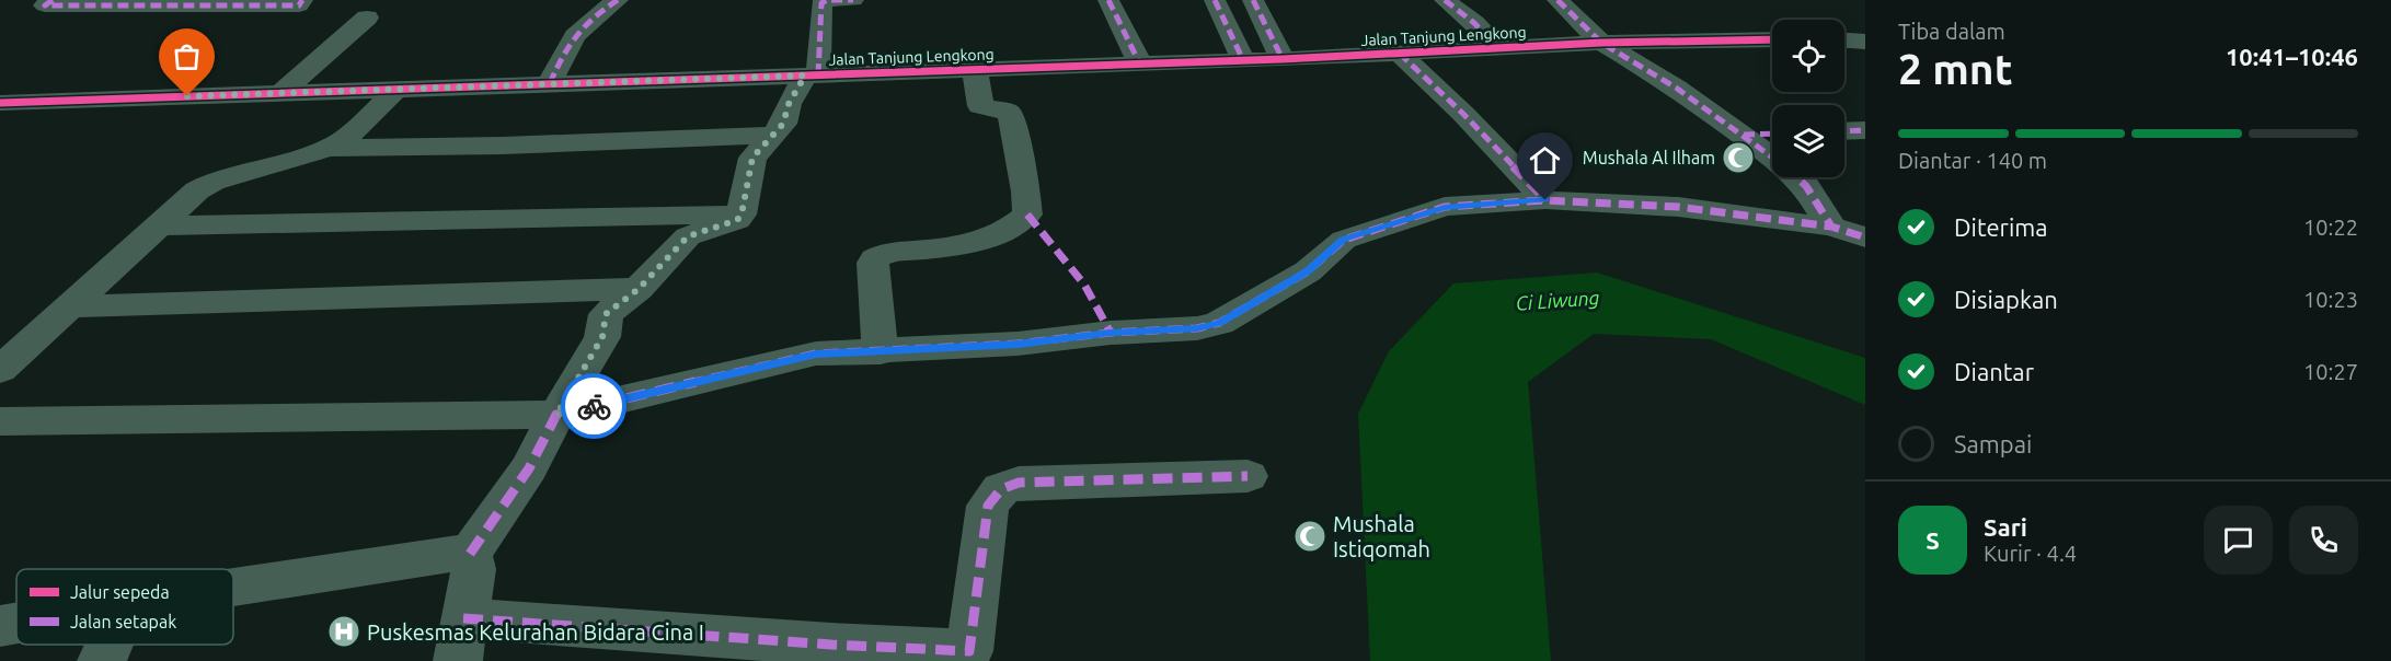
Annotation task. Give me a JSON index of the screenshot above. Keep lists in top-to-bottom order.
{
  "streets": {
    "street": ["Jalan Tanjung Lengkong"]
  },
  "water": ["Ci Liwung"],
  "places": {
    "mosque": ["Mushala Al Ilham", "Mushala Istiqomah"],
    "hospital": ["Puskesmas Kelurahan Bidara Cina I"]
  },
  "legend": ["Jalur sepeda", "Jalan setapak"],
  "page": {
    "heading": ["2 mnt", "Tiba dalam", "10:41–10:46"],
    "panel": ["Sari", "Kurir · 4.4"],
    "bar": "Diantar · 140 m",
    "list": [
      ["Diterima", "10:22"],
      ["Disiapkan", "10:23"],
      ["Diantar", "10:27"],
      "Sampai"
    ],
    "round": "S"
  }
}
